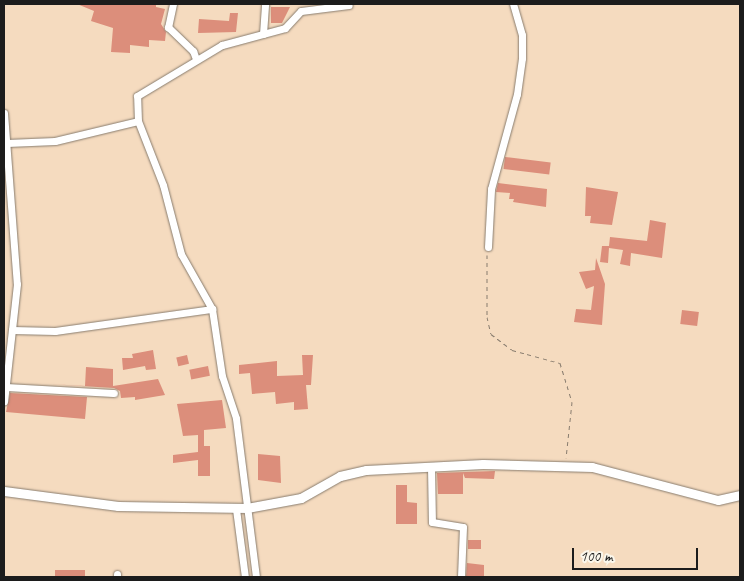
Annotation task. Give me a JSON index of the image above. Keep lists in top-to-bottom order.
{
  "scale_bar": "100 m"
}
